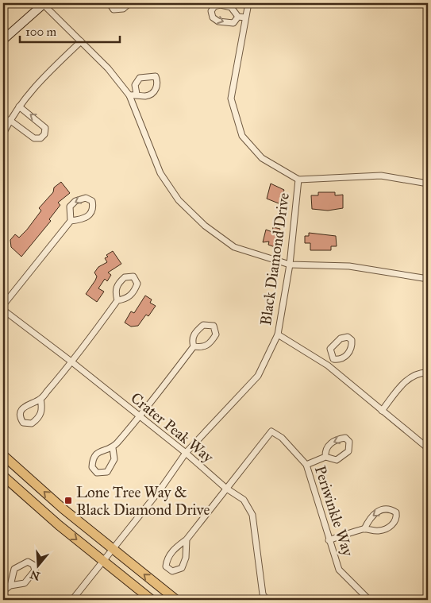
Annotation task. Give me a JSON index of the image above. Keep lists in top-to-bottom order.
{
  "streets": {
    "street": ["Black Diamond Drive", "Crater Peak Way", "Periwinkle Way"]
  },
  "crossings": [
    ["Black Diamond Drive", "Crater Peak Way"],
    ["Crater Peak Way", "Periwinkle Way"]
  ],
  "places": {
    "transit": ["Lone Tree Way & Black Diamond Drive"]
  },
  "scale_bar": "100 m",
  "north": "bottom"
}
